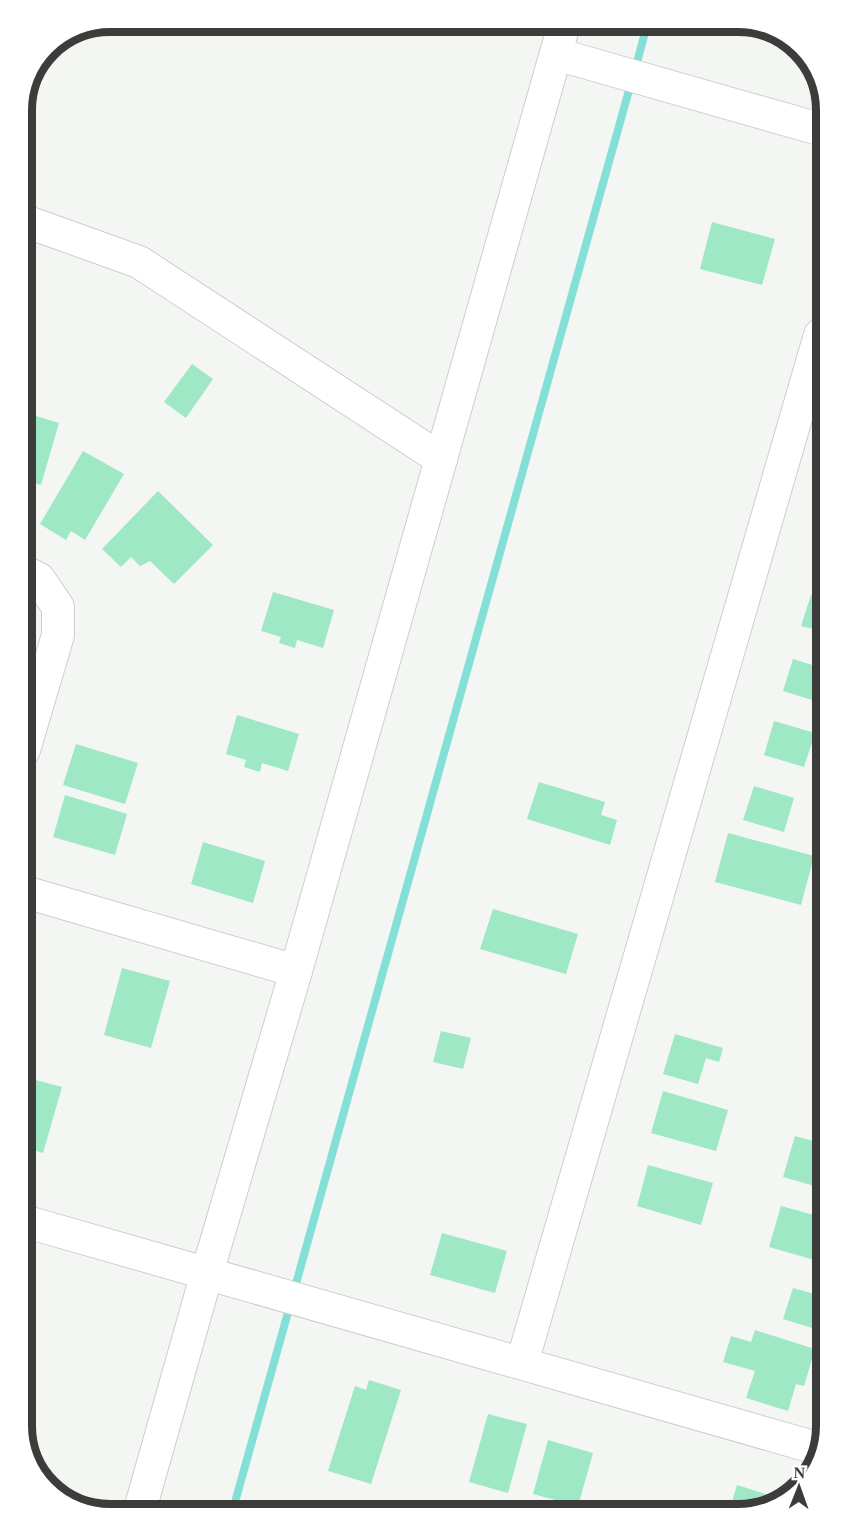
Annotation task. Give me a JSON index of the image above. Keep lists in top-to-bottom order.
{
  "north": "top"
}
